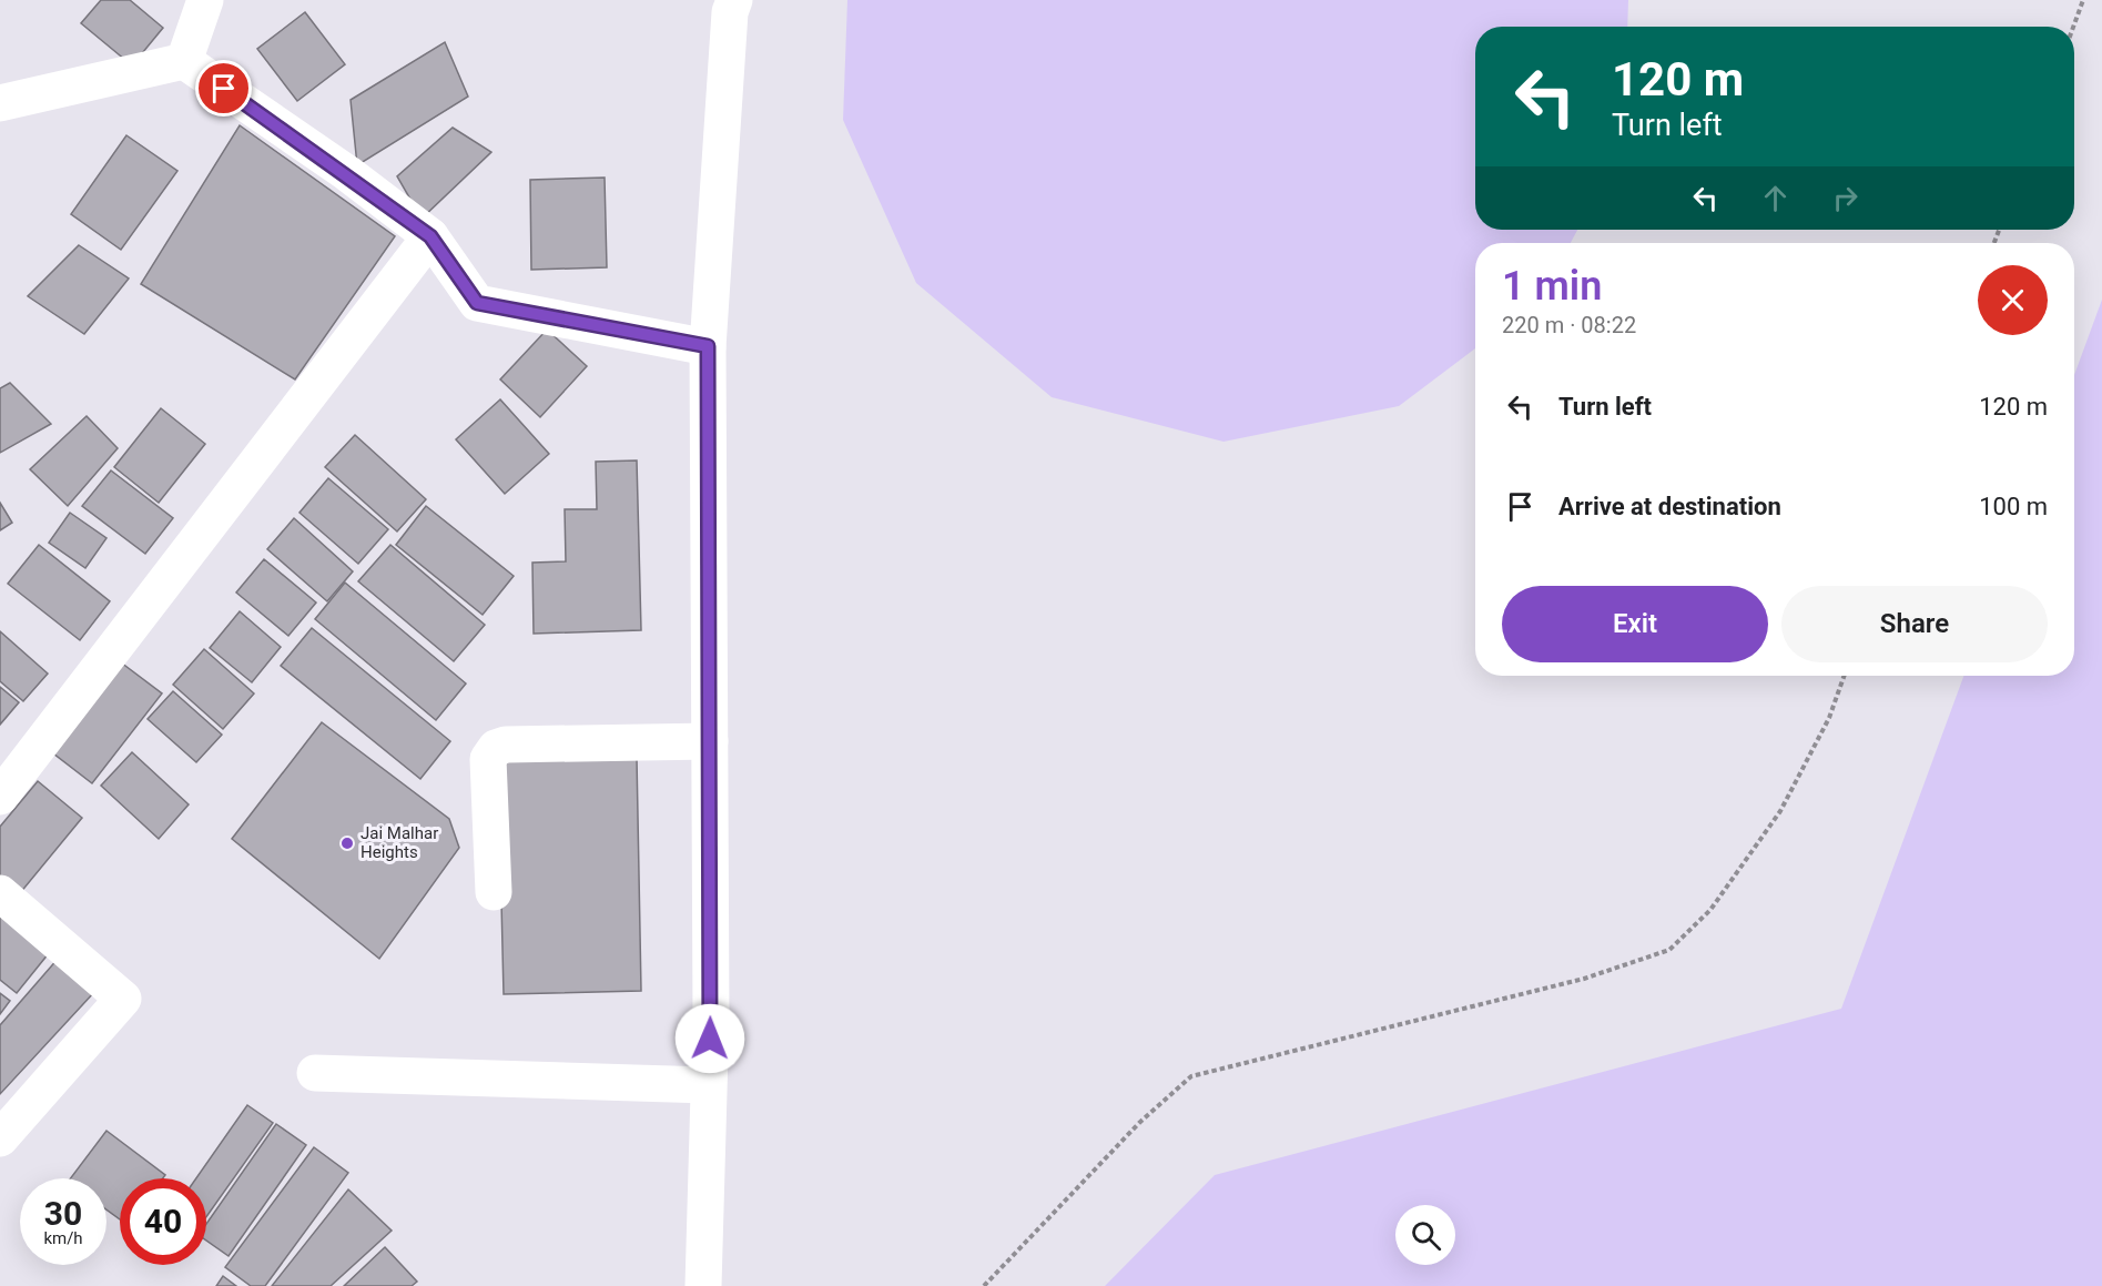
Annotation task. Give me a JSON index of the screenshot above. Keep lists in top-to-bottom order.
{
  "places": ["Jai Malhar Heights"],
  "page": {
    "turn": ["120 m", "Turn left"],
    "heading": ["1 min", "220 m · 08:22"],
    "list": [
      {
        "name": "Turn left",
        "value": "120 m"
      },
      {
        "name": "Arrive at destination",
        "value": "100 m"
      }
    ],
    "buttons": ["Exit", "Share"],
    "speed": "30 km/h",
    "limit": "40"
  }
}
